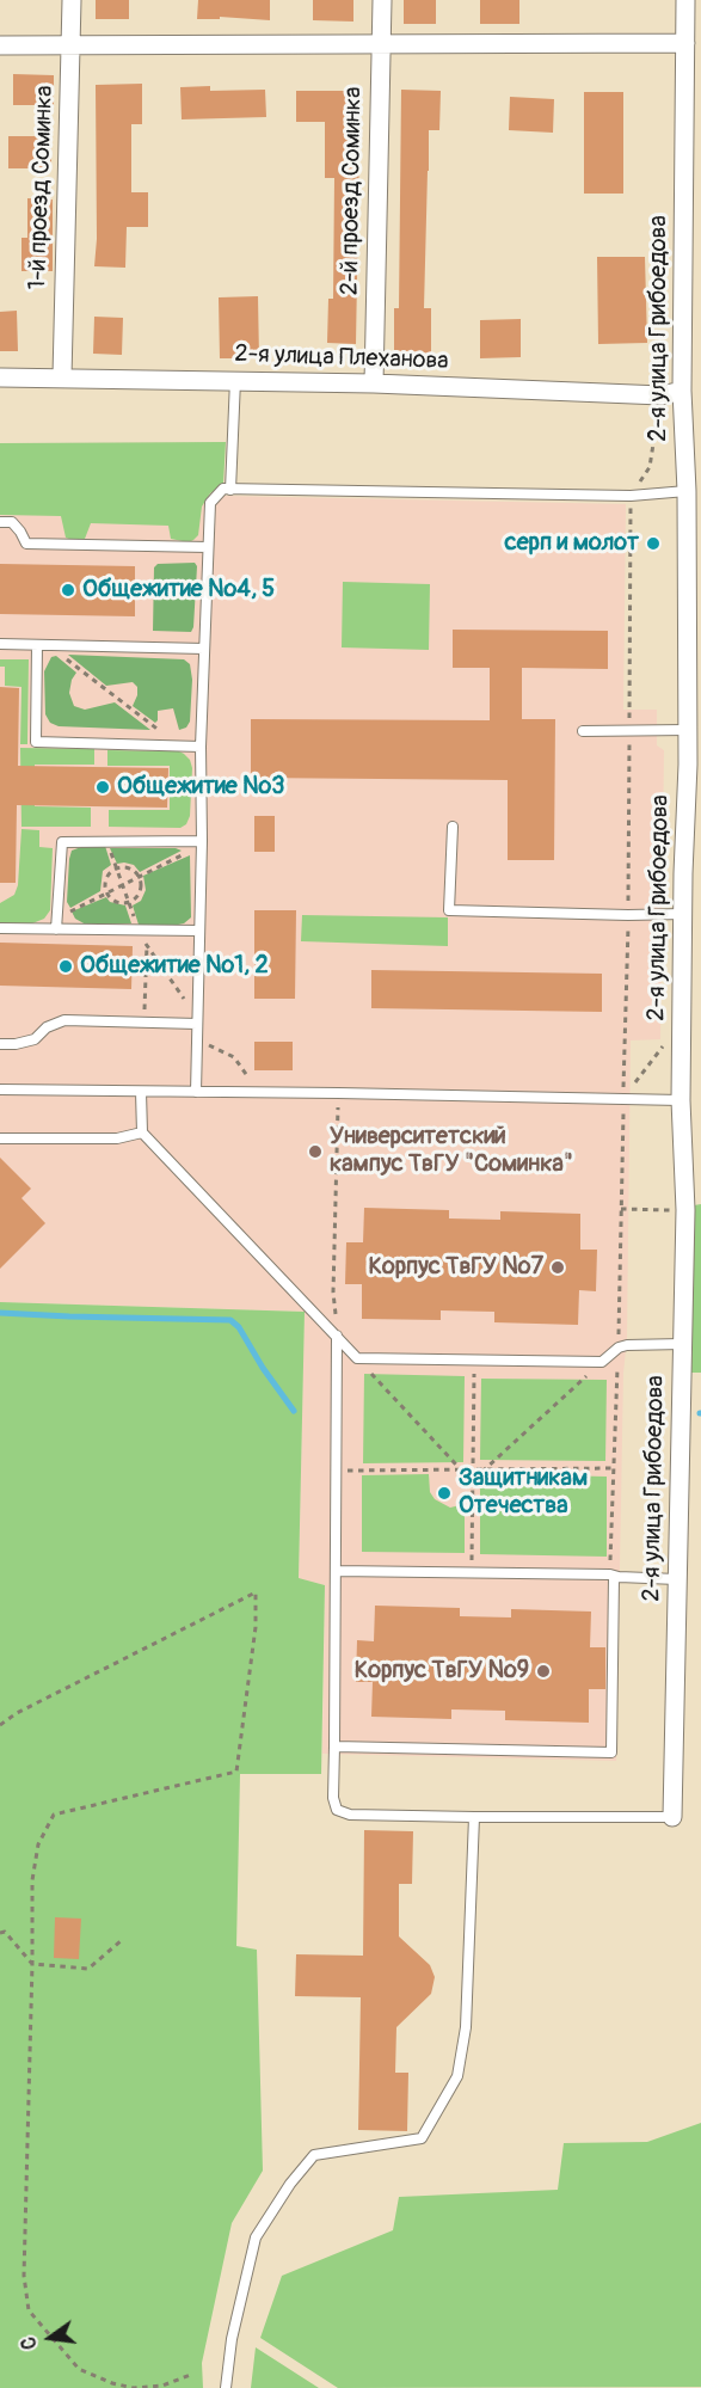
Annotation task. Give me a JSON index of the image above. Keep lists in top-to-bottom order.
{
  "streets": {
    "street": [
      "1-й проезд Соминка",
      "2-й проезд Соминка",
      "2-я улица Грибоедова",
      "2-я улица Плеханова"
    ]
  },
  "crossings": [
    ["1-й проезд Соминка", "2-я улица Плеханова"],
    ["2-й проезд Соминка", "2-я улица Плеханова"],
    ["2-я улица Грибоедова", "2-я улица Плеханова"]
  ],
  "places": [
    "серп и молот",
    "Общежитие №4, 5",
    "Общежитие №3",
    "Общежитие №1, 2",
    "Университетский кампус ТвГУ \"Соминка\"",
    "Корпус ТвГУ №7",
    "Защитникам Отечества",
    "Корпус ТвГУ №9"
  ],
  "north": "left"
}
